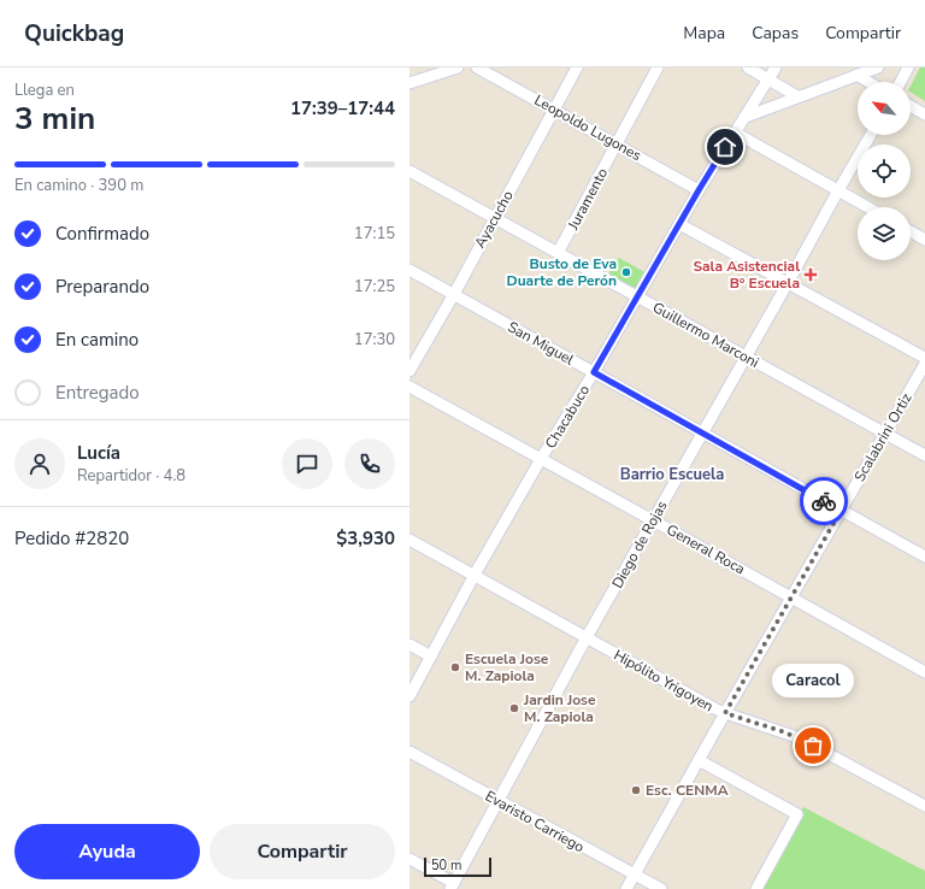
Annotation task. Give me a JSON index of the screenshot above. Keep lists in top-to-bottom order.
{
  "streets": {
    "street": [
      "Leopoldo Lugones",
      "Juramento",
      "Ayacucho",
      "Guillermo Marconi",
      "San Miguel",
      "Chacabuco",
      "Scalabrini Ortiz",
      "Diego de Rojas",
      "General Roca",
      "Hipólito Yrigoyen",
      "Evaristo Carriego"
    ]
  },
  "crossings": [
    ["Leopoldo Lugones", "Juramento"],
    ["Leopoldo Lugones", "Ayacucho"],
    ["Leopoldo Lugones", "Chacabuco"],
    ["Juramento", "Guillermo Marconi"],
    ["Ayacucho", "Guillermo Marconi"],
    ["Ayacucho", "San Miguel"],
    ["Guillermo Marconi", "Chacabuco"],
    ["Guillermo Marconi", "Scalabrini Ortiz"],
    ["Guillermo Marconi", "Diego de Rojas"],
    ["San Miguel", "Chacabuco"],
    ["San Miguel", "Scalabrini Ortiz"],
    ["San Miguel", "Diego de Rojas"],
    ["Chacabuco", "General Roca"],
    ["Chacabuco", "Hipólito Yrigoyen"],
    ["Scalabrini Ortiz", "General Roca"],
    ["Scalabrini Ortiz", "Hipólito Yrigoyen"],
    ["Scalabrini Ortiz", "Evaristo Carriego"],
    ["Diego de Rojas", "General Roca"],
    ["Diego de Rojas", "Hipólito Yrigoyen"],
    ["Diego de Rojas", "Evaristo Carriego"]
  ],
  "districts": ["Barrio Escuela"],
  "places": {
    "other": [
      "Busto de Eva Duarte de Perón",
      "Escuela Jose M. Zapiola",
      "Jardin Jose M. Zapiola",
      "Caracol",
      "Esc. CENMA"
    ],
    "health": ["Sala Asistencial Bº Escuela"]
  },
  "scale_bar": "50 m",
  "north": "top left",
  "page": {
    "header": "Quickbag",
    "nav": ["Mapa", "Capas", "Compartir"],
    "heading": ["3 min", "Llega en", "17:39–17:44"],
    "panel": [
      "Lucía",
      "Repartidor · 4.8",
      "Pedido #2820",
      "$3,930"
    ],
    "bar": "En camino · 390 m",
    "list": [
      ["Confirmado", "17:15"],
      ["Preparando", "17:25"],
      ["En camino", "17:30"],
      "Entregado"
    ],
    "bubble": "Caracol",
    "buttons": ["Ayuda", "Compartir"],
    "scale": "50 m"
  }
}
